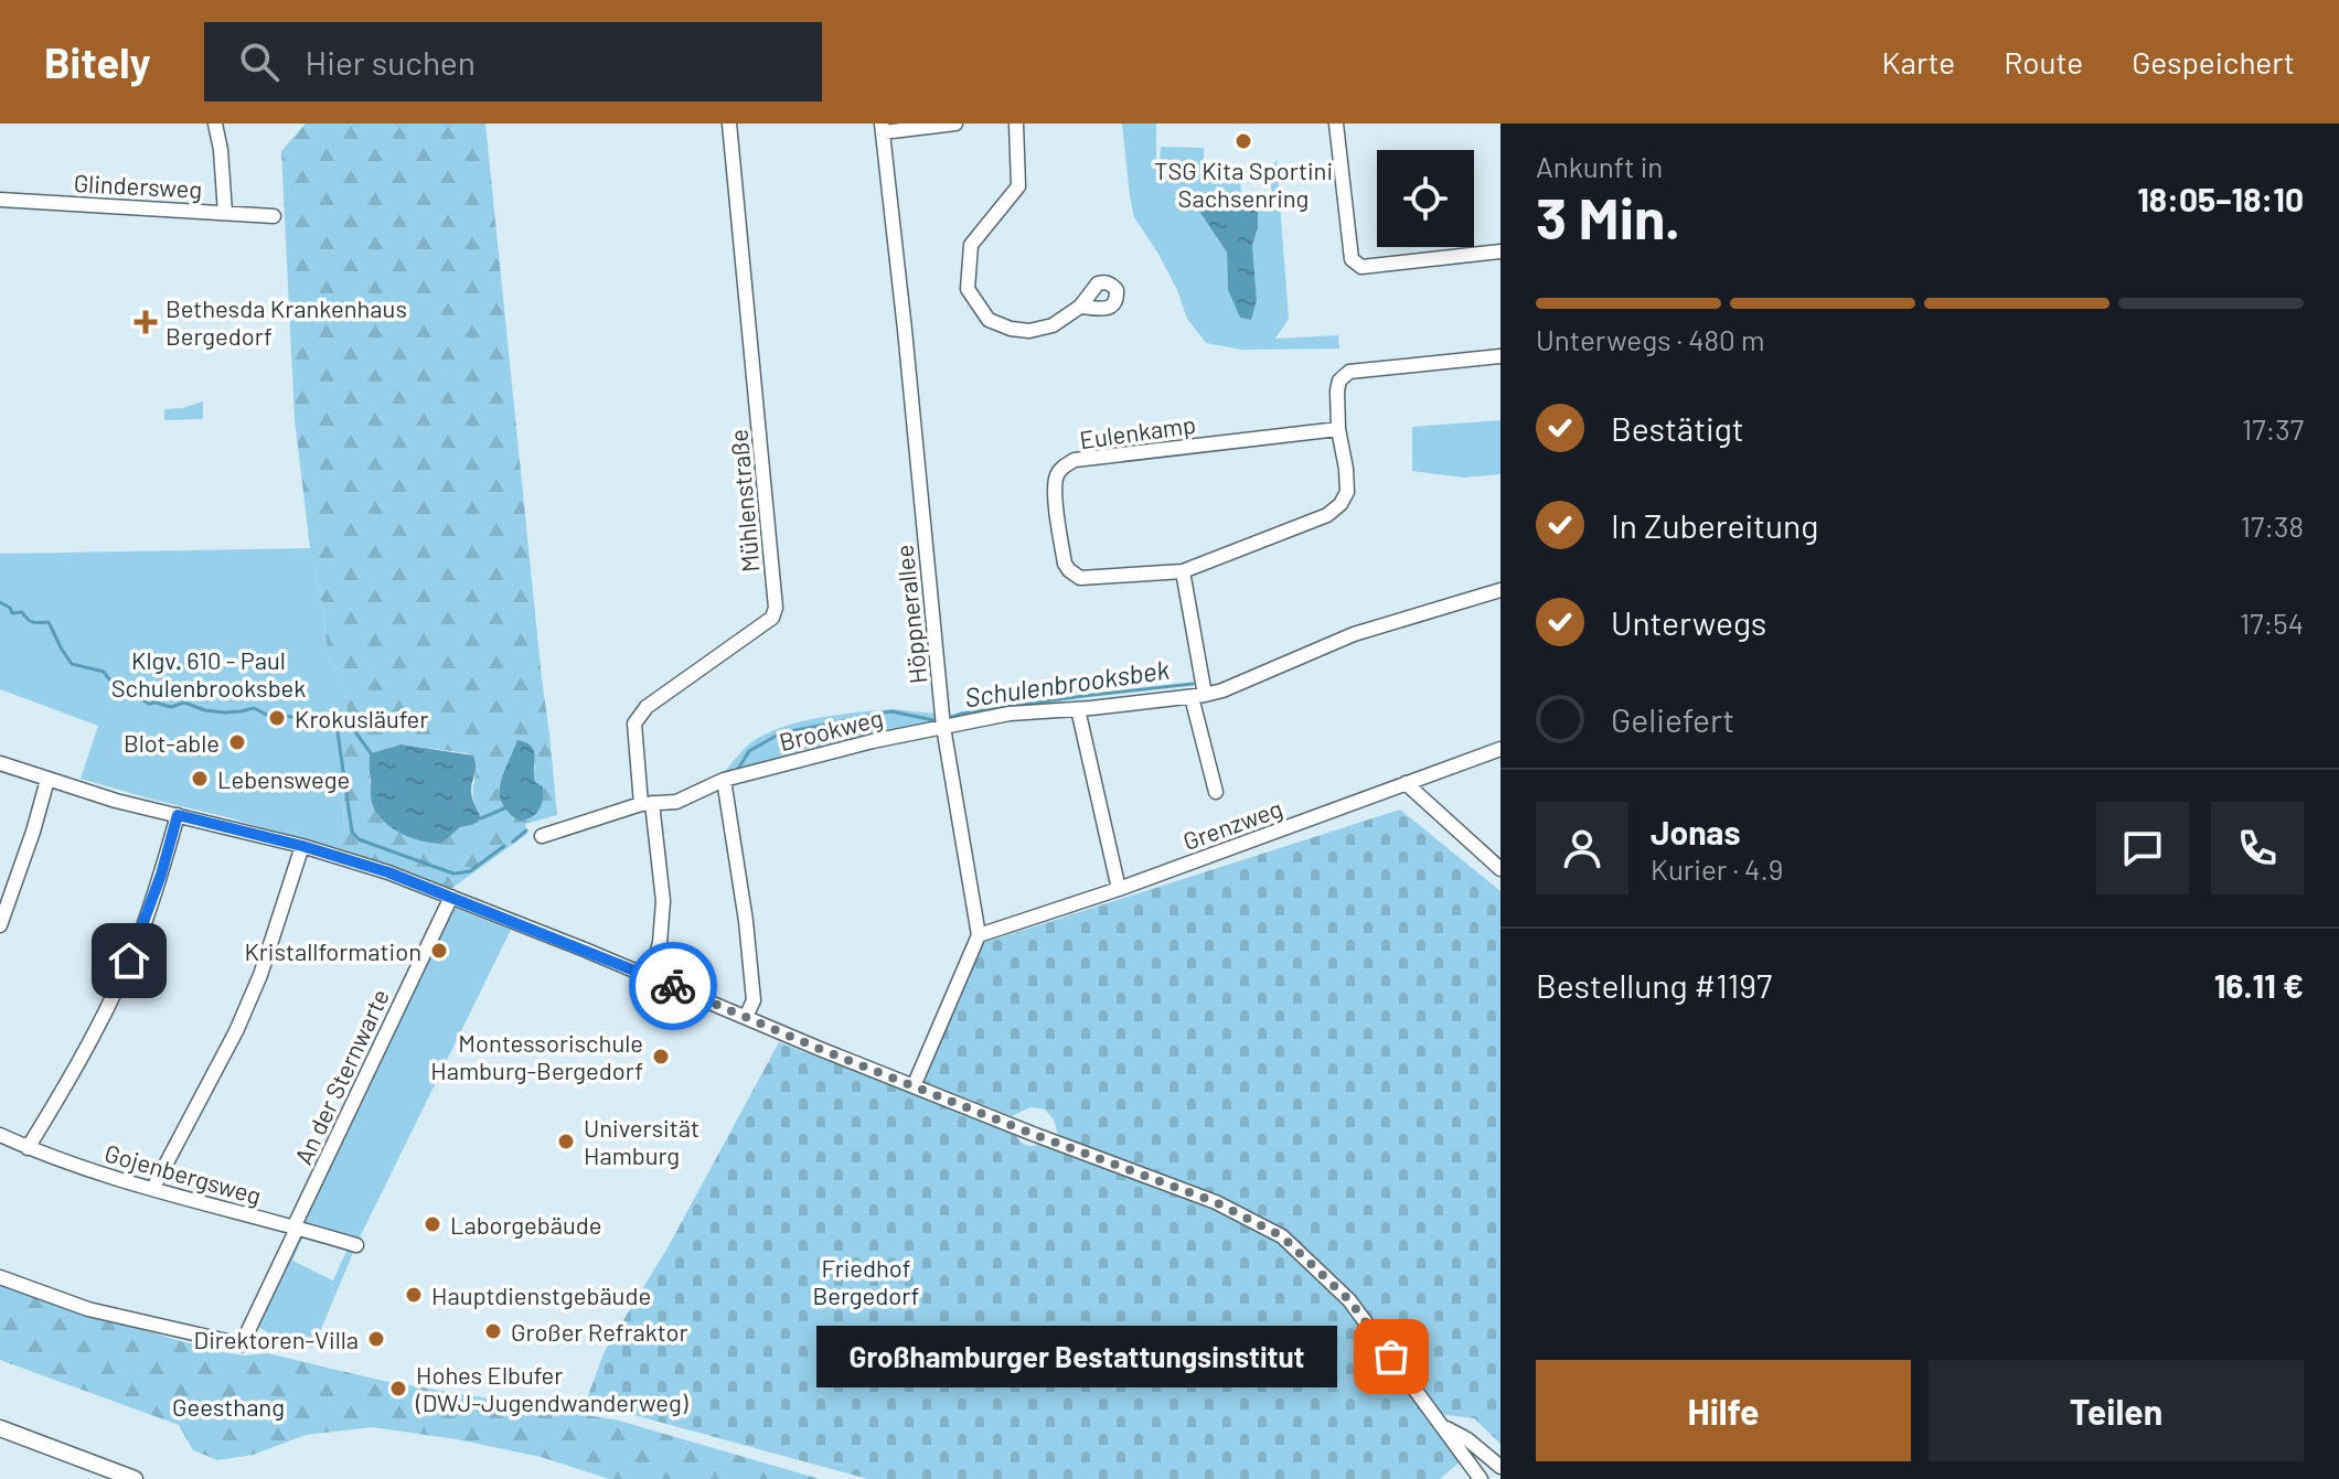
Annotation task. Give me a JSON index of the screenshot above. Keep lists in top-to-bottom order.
{
  "streets": {
    "street": [
      "Glindersweg",
      "Eulenkamp",
      "Mühlenstraße",
      "Höppnerallee",
      "Brookweg",
      "Grenzweg",
      "An der Sternwarte",
      "Gojenbergsweg"
    ]
  },
  "crossings": [
    ["Mühlenstraße", "Brookweg"],
    ["Höppnerallee", "Brookweg"],
    ["Höppnerallee", "Grenzweg"],
    ["An der Sternwarte", "Gojenbergsweg"]
  ],
  "water": ["Schulenbrooksbek"],
  "parks": ["Klgv. 610 - Paul Schulenbrooksbek", "Friedhof Bergedorf", "Geesthang"],
  "places": {
    "other": [
      "TSG Kita Sportini Sachsenring",
      "Krokusläufer",
      "Blot-able",
      "Lebenswege",
      "Kristallformation",
      "Montessorischule Hamburg-Bergedorf",
      "Universität Hamburg",
      "Laborgebäude",
      "Hauptdienstgebäude",
      "Großer Refraktor",
      "Direktoren-Villa",
      "Großhamburger Bestattungsinstitut",
      "Hohes Elbufer (DWJ-Jugendwanderweg)"
    ],
    "health": ["Bethesda Krankenhaus Bergedorf"]
  },
  "page": {
    "header": "Bitely",
    "search": "Hier suchen",
    "nav": ["Karte", "Route", "Gespeichert"],
    "heading": ["3 Min.", "Ankunft in", "18:05–18:10"],
    "panel": [
      "Jonas",
      "Kurier · 4.9",
      "Bestellung #1197",
      "16.11 €"
    ],
    "bar": "Unterwegs · 480 m",
    "list": [
      ["Bestätigt", "17:37"],
      ["In Zubereitung", "17:38"],
      ["Unterwegs", "17:54"],
      "Geliefert"
    ],
    "bubble": "Großhamburger Bestattungsinstitut",
    "buttons": ["Hilfe", "Teilen"]
  }
}
